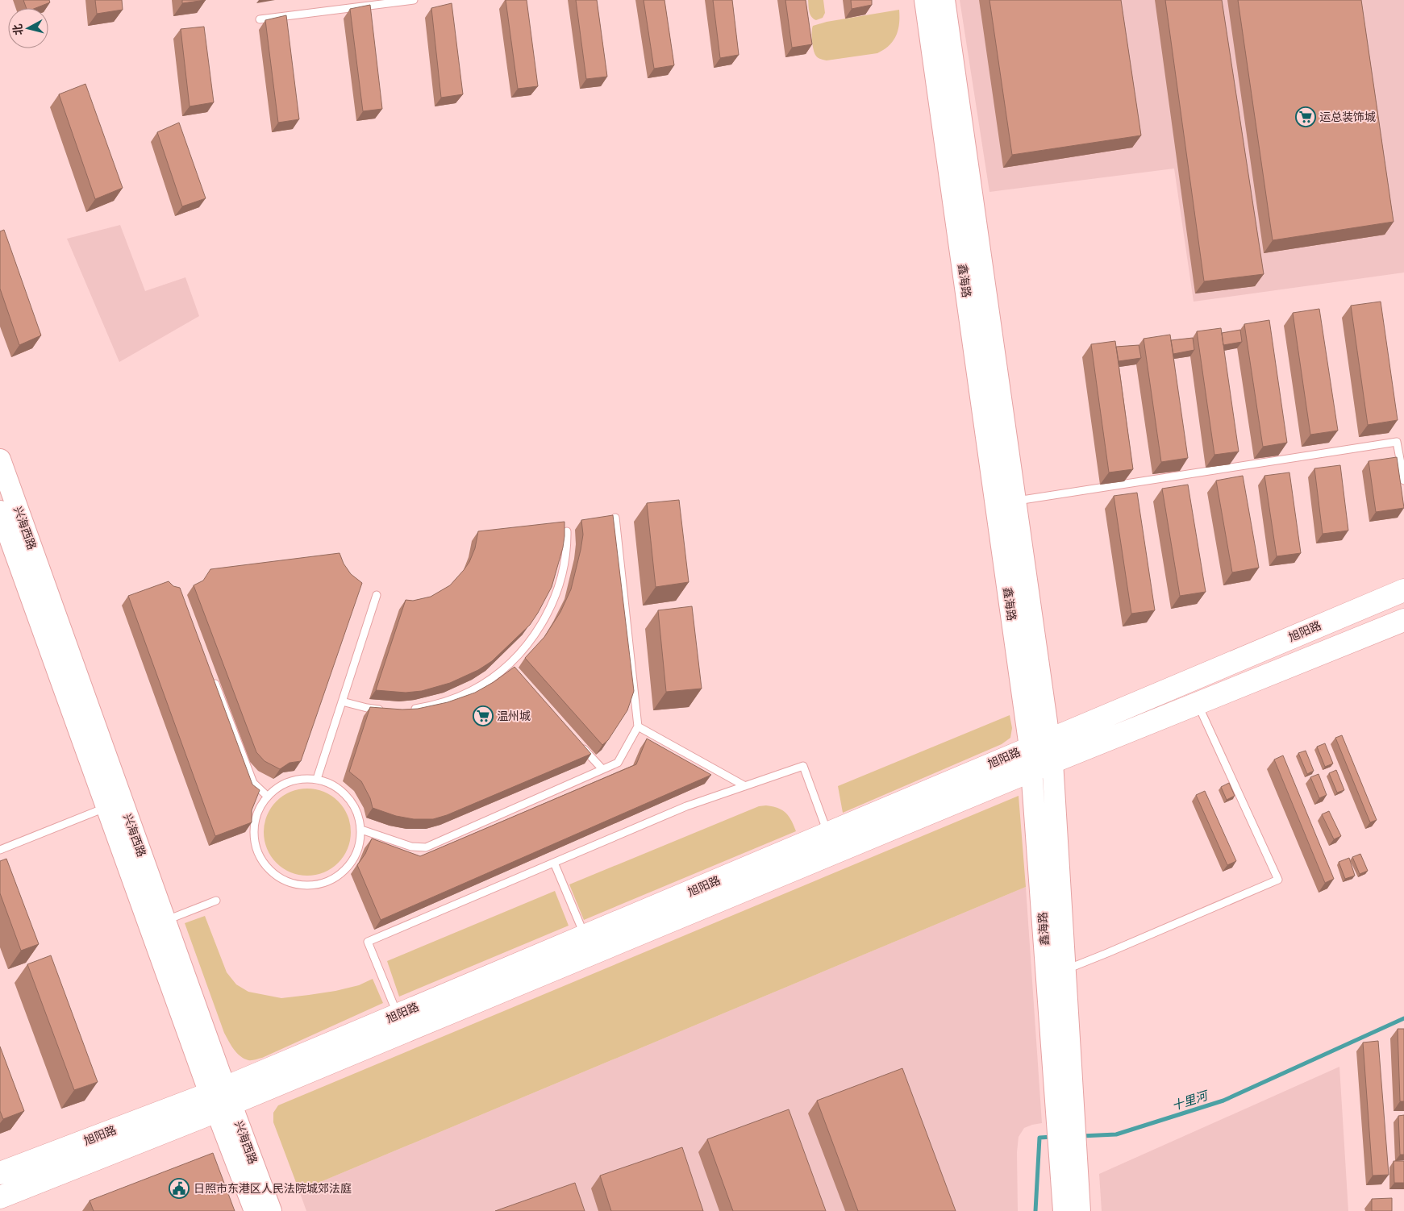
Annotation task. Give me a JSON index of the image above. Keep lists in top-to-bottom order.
{
  "streets": {
    "main road": ["旭阳路"],
    "street": ["鑫海路", "兴海西路"]
  },
  "crossings": [
    ["鑫海路", "旭阳路"],
    ["兴海西路", "旭阳路"]
  ],
  "water": ["十里河"],
  "places": {
    "supermarket": ["运总装饰城", "温州城"],
    "public building": ["日照市东港区人民法院城郊法庭"]
  },
  "north": "left"
}
